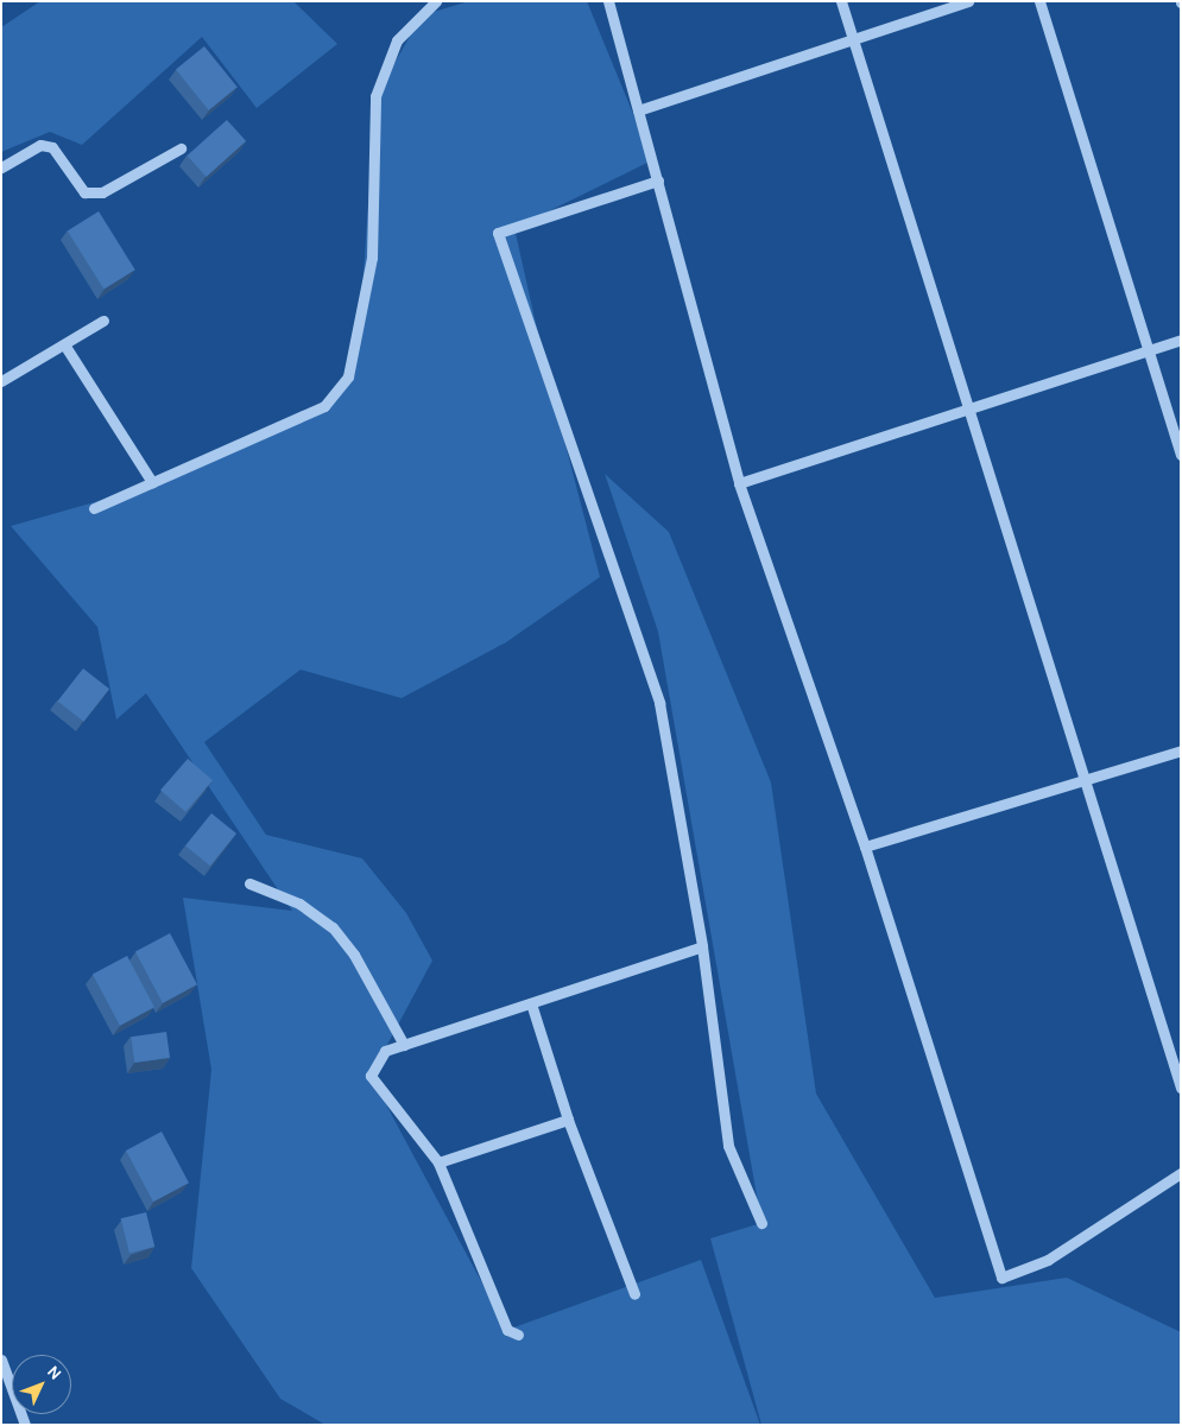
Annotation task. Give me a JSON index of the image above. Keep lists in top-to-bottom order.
{
  "north": "top right"
}
